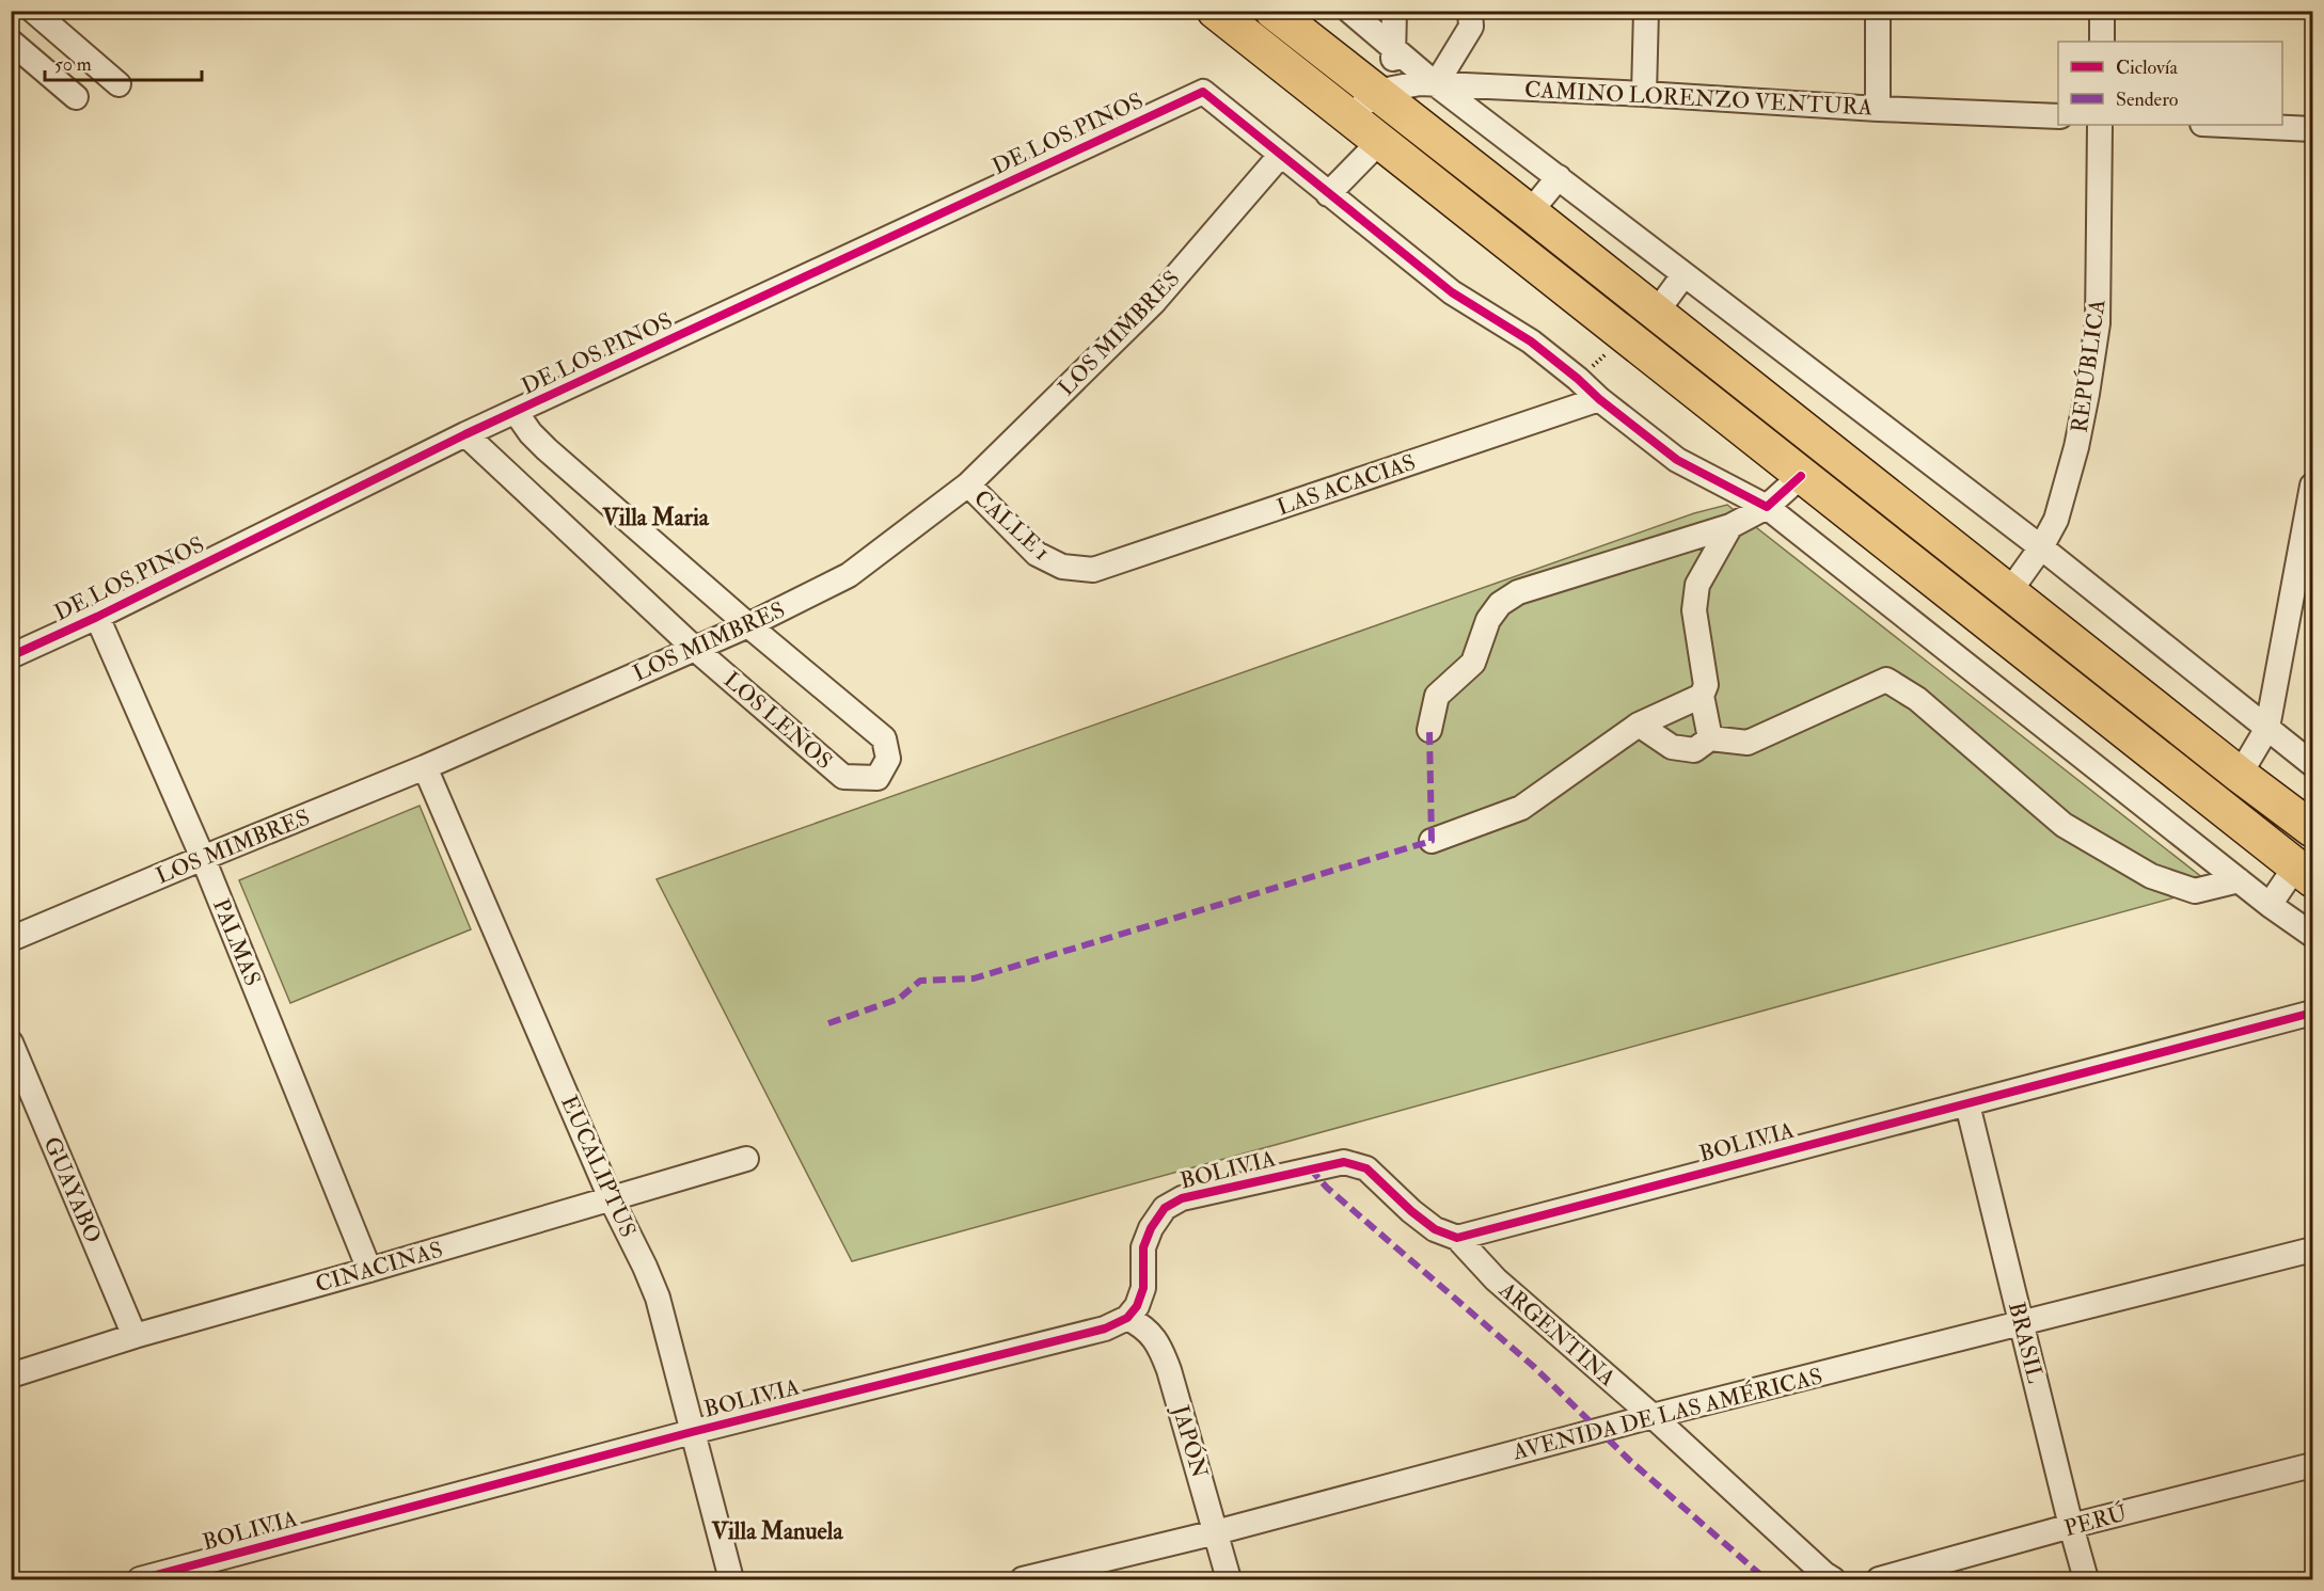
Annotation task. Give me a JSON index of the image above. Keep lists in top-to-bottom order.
{
  "streets": {
    "street": [
      "CAMINO LORENZO VENTURA",
      "DE LOS PINOS",
      "LOS MIMBRES",
      "REPÚBLICA",
      "LAS ACACIAS",
      "CALLE 1",
      "LOS LEÑOS",
      "PALMAS",
      "BOLIVIA",
      "EUCALIPTUS",
      "GUAYABO",
      "CINACINAS",
      "ARGENTINA",
      "BRASIL",
      "AVENIDA DE LAS AMÉRICAS",
      "JAPÓN",
      "PERÚ"
    ]
  },
  "crossings": [
    ["DE LOS PINOS", "LOS MIMBRES"],
    ["DE LOS PINOS", "LOS LEÑOS"],
    ["DE LOS PINOS", "PALMAS"],
    ["LOS MIMBRES", "CALLE 1"],
    ["LOS MIMBRES", "LOS LEÑOS"],
    ["LOS MIMBRES", "PALMAS"],
    ["LOS MIMBRES", "EUCALIPTUS"],
    ["LAS ACACIAS", "CALLE 1"],
    ["PALMAS", "CINACINAS"],
    ["BOLIVIA", "EUCALIPTUS"],
    ["BOLIVIA", "ARGENTINA"],
    ["BOLIVIA", "BRASIL"],
    ["BOLIVIA", "JAPÓN"],
    ["EUCALIPTUS", "CINACINAS"],
    ["GUAYABO", "CINACINAS"],
    ["ARGENTINA", "AVENIDA DE LAS AMÉRICAS"],
    ["BRASIL", "AVENIDA DE LAS AMÉRICAS"],
    ["BRASIL", "PERÚ"],
    ["AVENIDA DE LAS AMÉRICAS", "JAPÓN"]
  ],
  "districts": ["Villa Maria", "Villa Manuela"],
  "legend": ["Ciclovía", "Sendero"],
  "scale_bar": "50 m"
}
